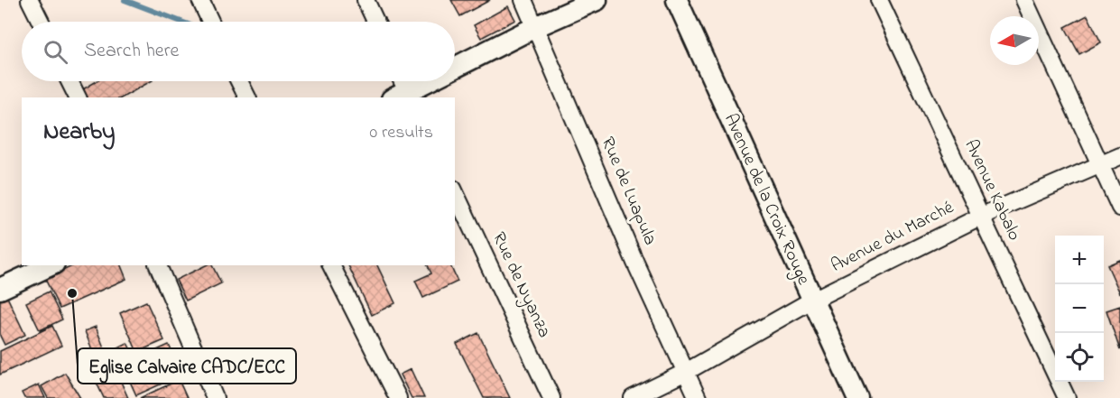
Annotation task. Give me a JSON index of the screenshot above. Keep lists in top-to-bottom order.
{
  "streets": {
    "street": [
      "Avenue Kabalo",
      "Rue de Luapula",
      "Avenue de la Croix Rouge",
      "Avenue du Marché",
      "Rue de Nyanza"
    ]
  },
  "crossings": [
    ["Avenue Kabalo", "Avenue du Marché"],
    ["Rue de Luapula", "Avenue du Marché"],
    ["Avenue de la Croix Rouge", "Avenue du Marché"]
  ],
  "places": ["Eglise Calvaire CADC/ECC"],
  "north": "left",
  "page": {
    "search": "Search here",
    "heading": ["Nearby", "0 results"],
    "map_buttons": ["+", "−"]
  }
}
